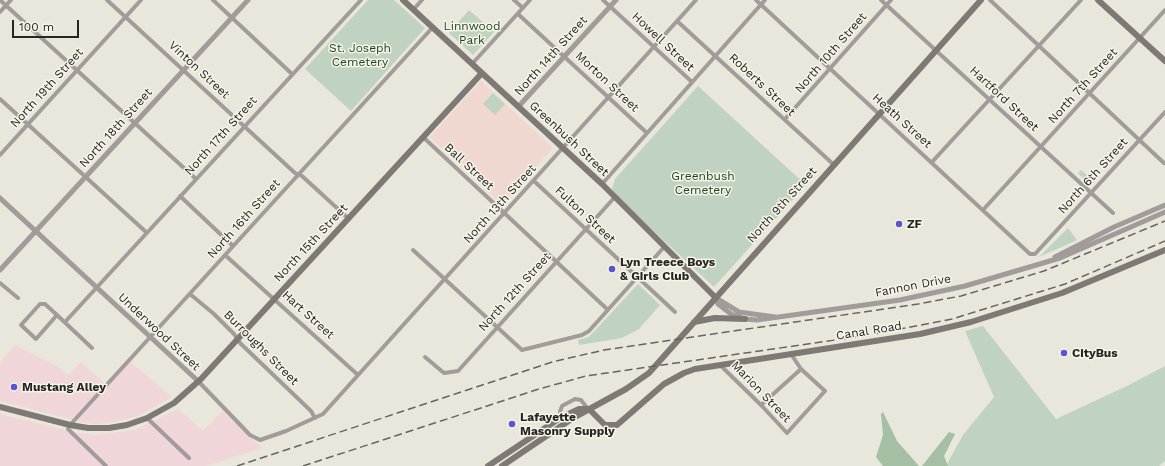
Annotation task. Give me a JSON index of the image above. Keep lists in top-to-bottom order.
{
  "streets": {
    "main road": [
      "Greenbush Street",
      "North 9th Street",
      "North 15th Street",
      "Canal Road"
    ],
    "street": [
      "Howell Street",
      "North 10th Street",
      "North 14th Street",
      "Vinton Street",
      "Morton Street",
      "Roberts Street",
      "North 7th Street",
      "North 19th Street",
      "Hartford Street",
      "Heath Street",
      "North 18th Street",
      "North 17th Street",
      "Ball Street",
      "North 6th Street",
      "North 13th Street",
      "Fulton Street",
      "North 16th Street",
      "Fannon Drive",
      "North 12th Street",
      "Hart Street",
      "Underwood Street",
      "Burroughs Street",
      "Marion Street"
    ]
  },
  "crossings": [
    ["Howell Street", "North 14th Street"],
    ["Howell Street", "North 13th Street"],
    ["North 10th Street", "Roberts Street"],
    ["North 10th Street", "Hartford Street"],
    ["North 10th Street", "Heath Street"],
    ["North 14th Street", "Morton Street"],
    ["North 14th Street", "Greenbush Street"],
    ["Vinton Street", "North 19th Street"],
    ["Vinton Street", "North 18th Street"],
    ["Vinton Street", "North 17th Street"],
    ["Vinton Street", "North 16th Street"],
    ["Vinton Street", "North 15th Street"],
    ["Morton Street", "North 13th Street"],
    ["Roberts Street", "North 13th Street"],
    ["Roberts Street", "North 9th Street"],
    ["North 7th Street", "Hartford Street"],
    ["North 7th Street", "Heath Street"],
    ["Hartford Street", "North 6th Street"],
    ["Hartford Street", "North 9th Street"],
    ["Heath Street", "North 6th Street"],
    ["Heath Street", "North 9th Street"],
    ["North 18th Street", "Underwood Street"],
    ["North 17th Street", "Underwood Street"],
    ["Greenbush Street", "North 13th Street"],
    ["Greenbush Street", "North 9th Street"],
    ["Greenbush Street", "North 16th Street"],
    ["Greenbush Street", "North 15th Street"],
    ["Greenbush Street", "Fannon Drive"],
    ["Greenbush Street", "North 12th Street"],
    ["Ball Street", "North 13th Street"],
    ["Ball Street", "North 15th Street"],
    ["Ball Street", "North 12th Street"],
    ["North 13th Street", "Fulton Street"],
    ["North 13th Street", "Hart Street"],
    ["North 13th Street", "Underwood Street"],
    ["North 13th Street", "Burroughs Street"],
    ["North 9th Street", "Fannon Drive"],
    ["North 9th Street", "Canal Road"],
    ["Fulton Street", "North 12th Street"],
    ["North 16th Street", "North 15th Street"],
    ["North 16th Street", "Hart Street"],
    ["North 16th Street", "Underwood Street"],
    ["North 16th Street", "Burroughs Street"],
    ["North 15th Street", "Hart Street"],
    ["North 15th Street", "Underwood Street"],
    ["North 15th Street", "Burroughs Street"],
    ["Canal Road", "Marion Street"],
    ["Underwood Street", "Burroughs Street"]
  ],
  "parks": ["Linnwood Park", "St. Joseph Cemetery", "Greenbush Cemetery"],
  "places": [
    "ZF",
    "Lyn Treece Boys & Girls Club",
    "CityBus",
    "Mustang Alley",
    "Lafayette Masonry Supply"
  ],
  "scale_bar": "100 m"
}
